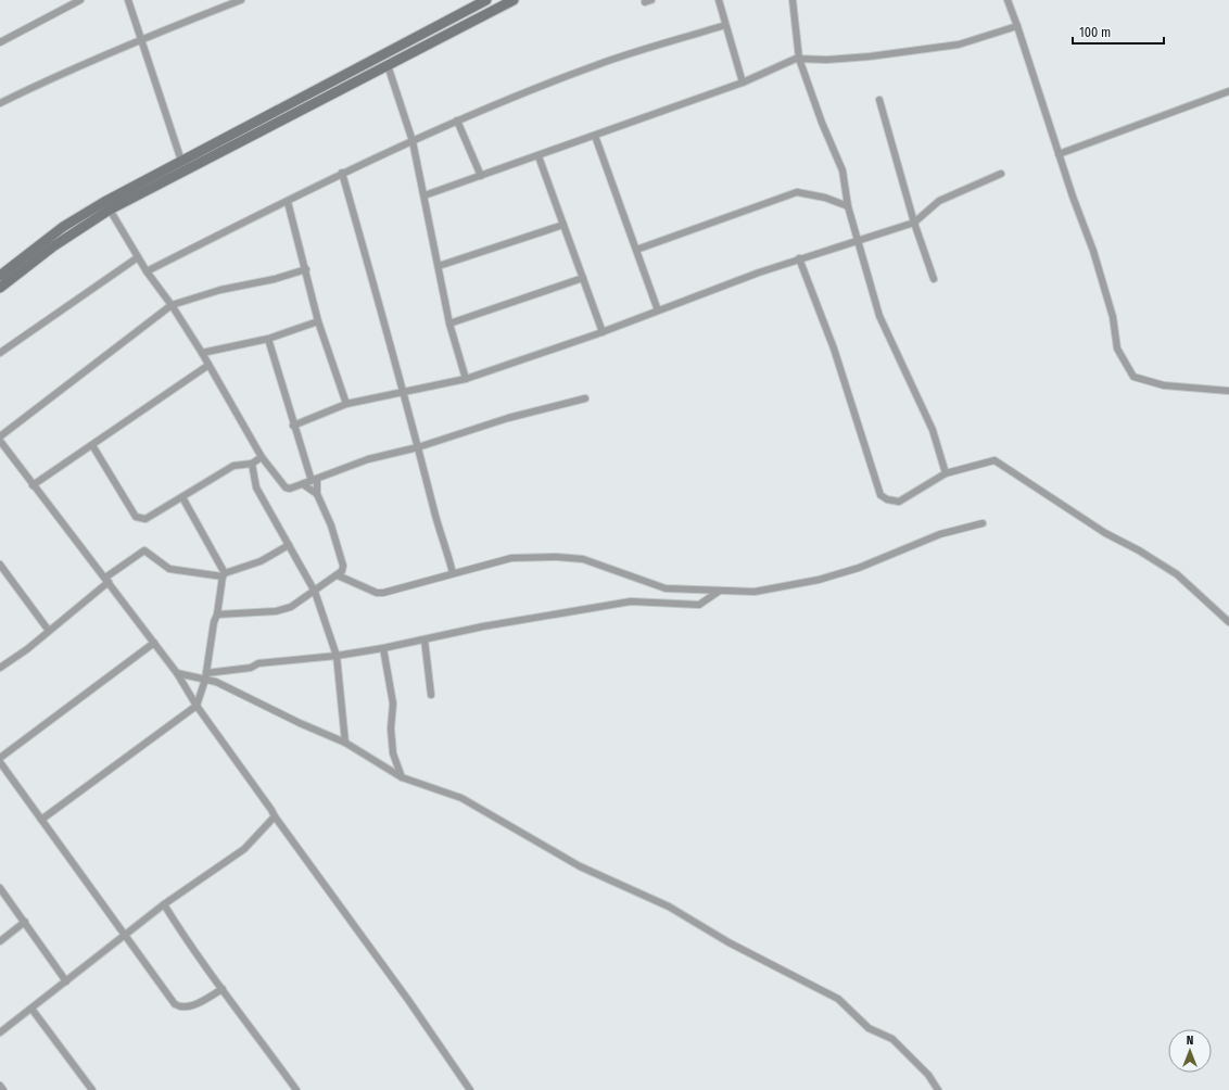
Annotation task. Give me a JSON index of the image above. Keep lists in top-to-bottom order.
{
  "scale_bar": "100 m",
  "north": "top"
}
